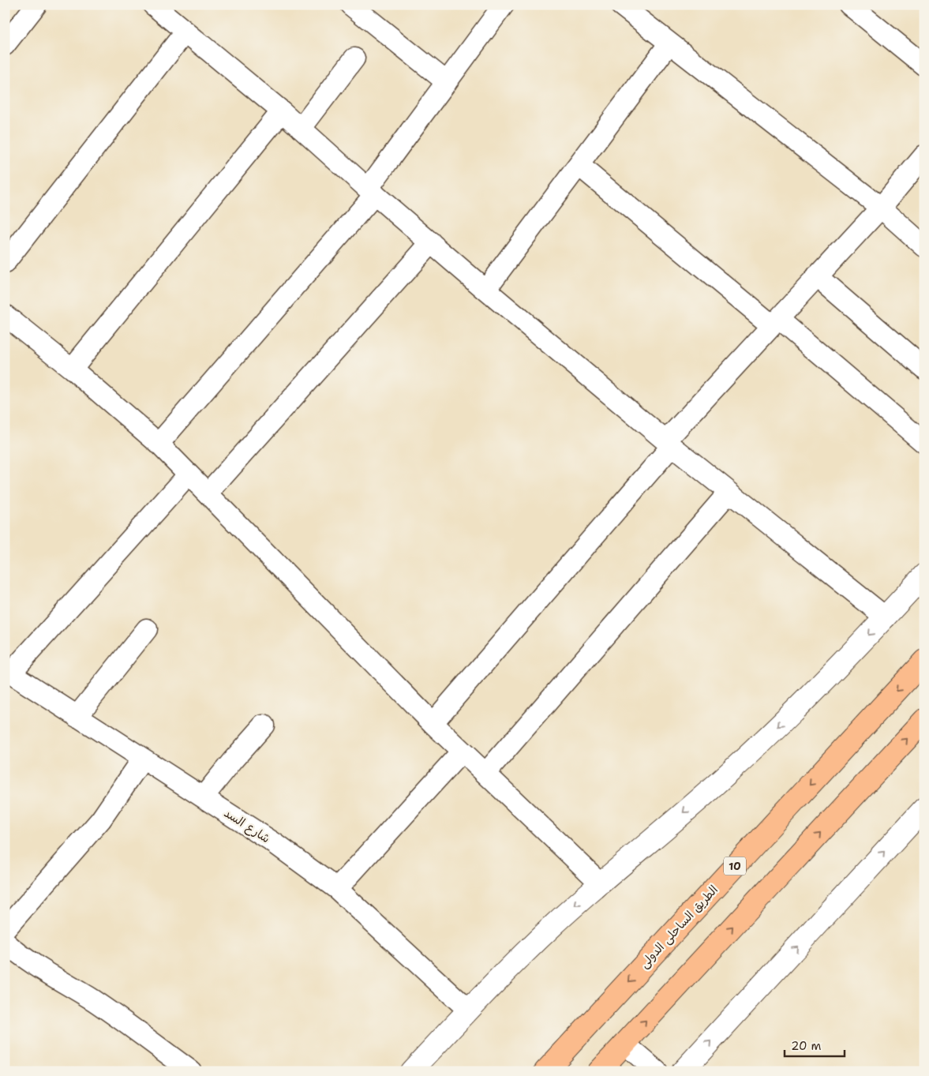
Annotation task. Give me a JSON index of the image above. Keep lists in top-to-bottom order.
{
  "streets": {
    "highway": ["10", "الطريق الساحلى الدولى"],
    "street": ["شارع السد"]
  },
  "scale_bar": "20 m"
}
